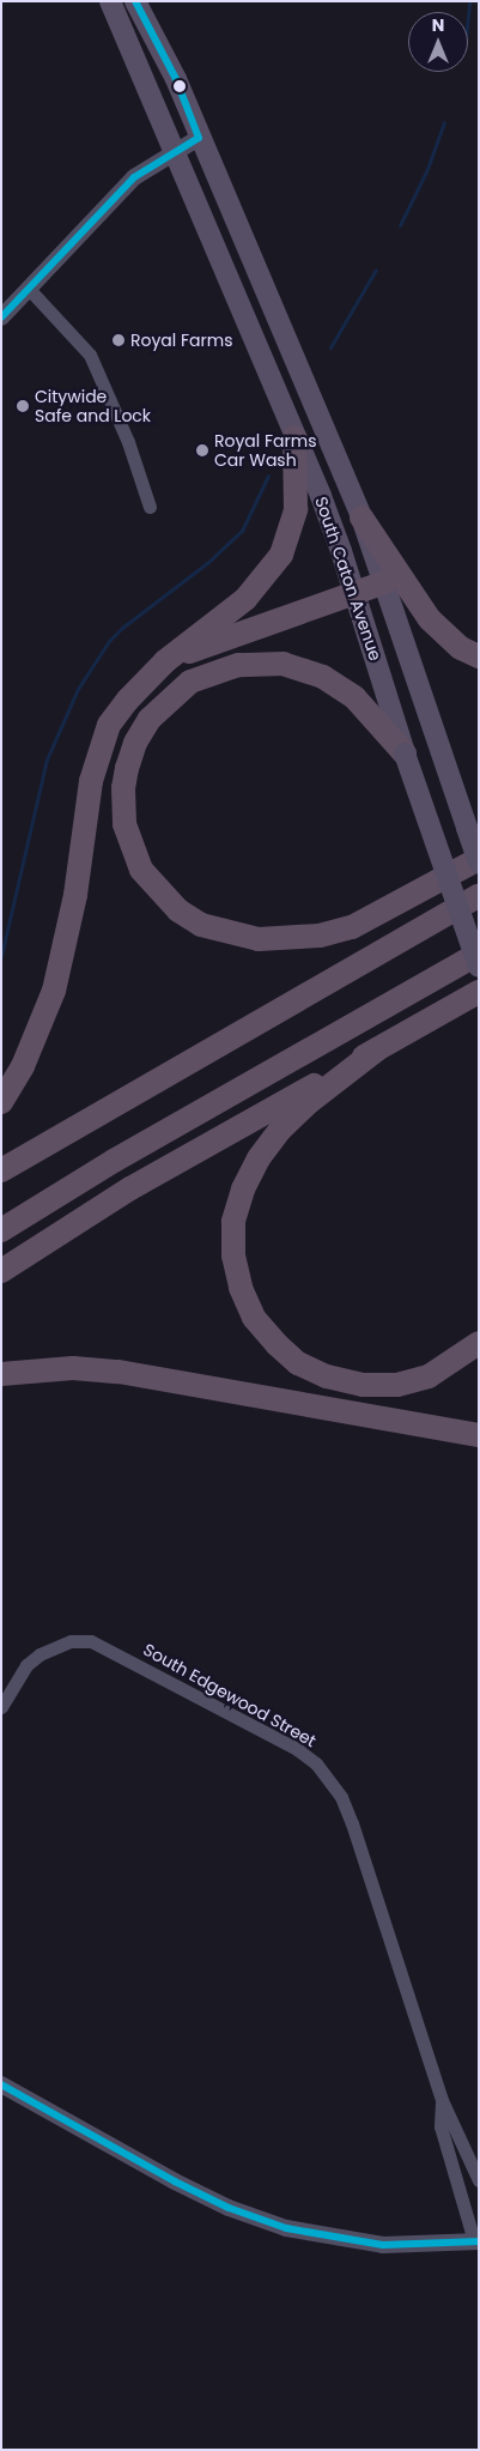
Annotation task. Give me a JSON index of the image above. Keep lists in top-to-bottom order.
{
  "streets": {
    "main road": ["South Caton Avenue"],
    "street": ["South Edgewood Street"]
  },
  "places": ["Royal Farms", "Citywide Safe and Lock", "Royal Farms Car Wash"],
  "north": "top"
}
